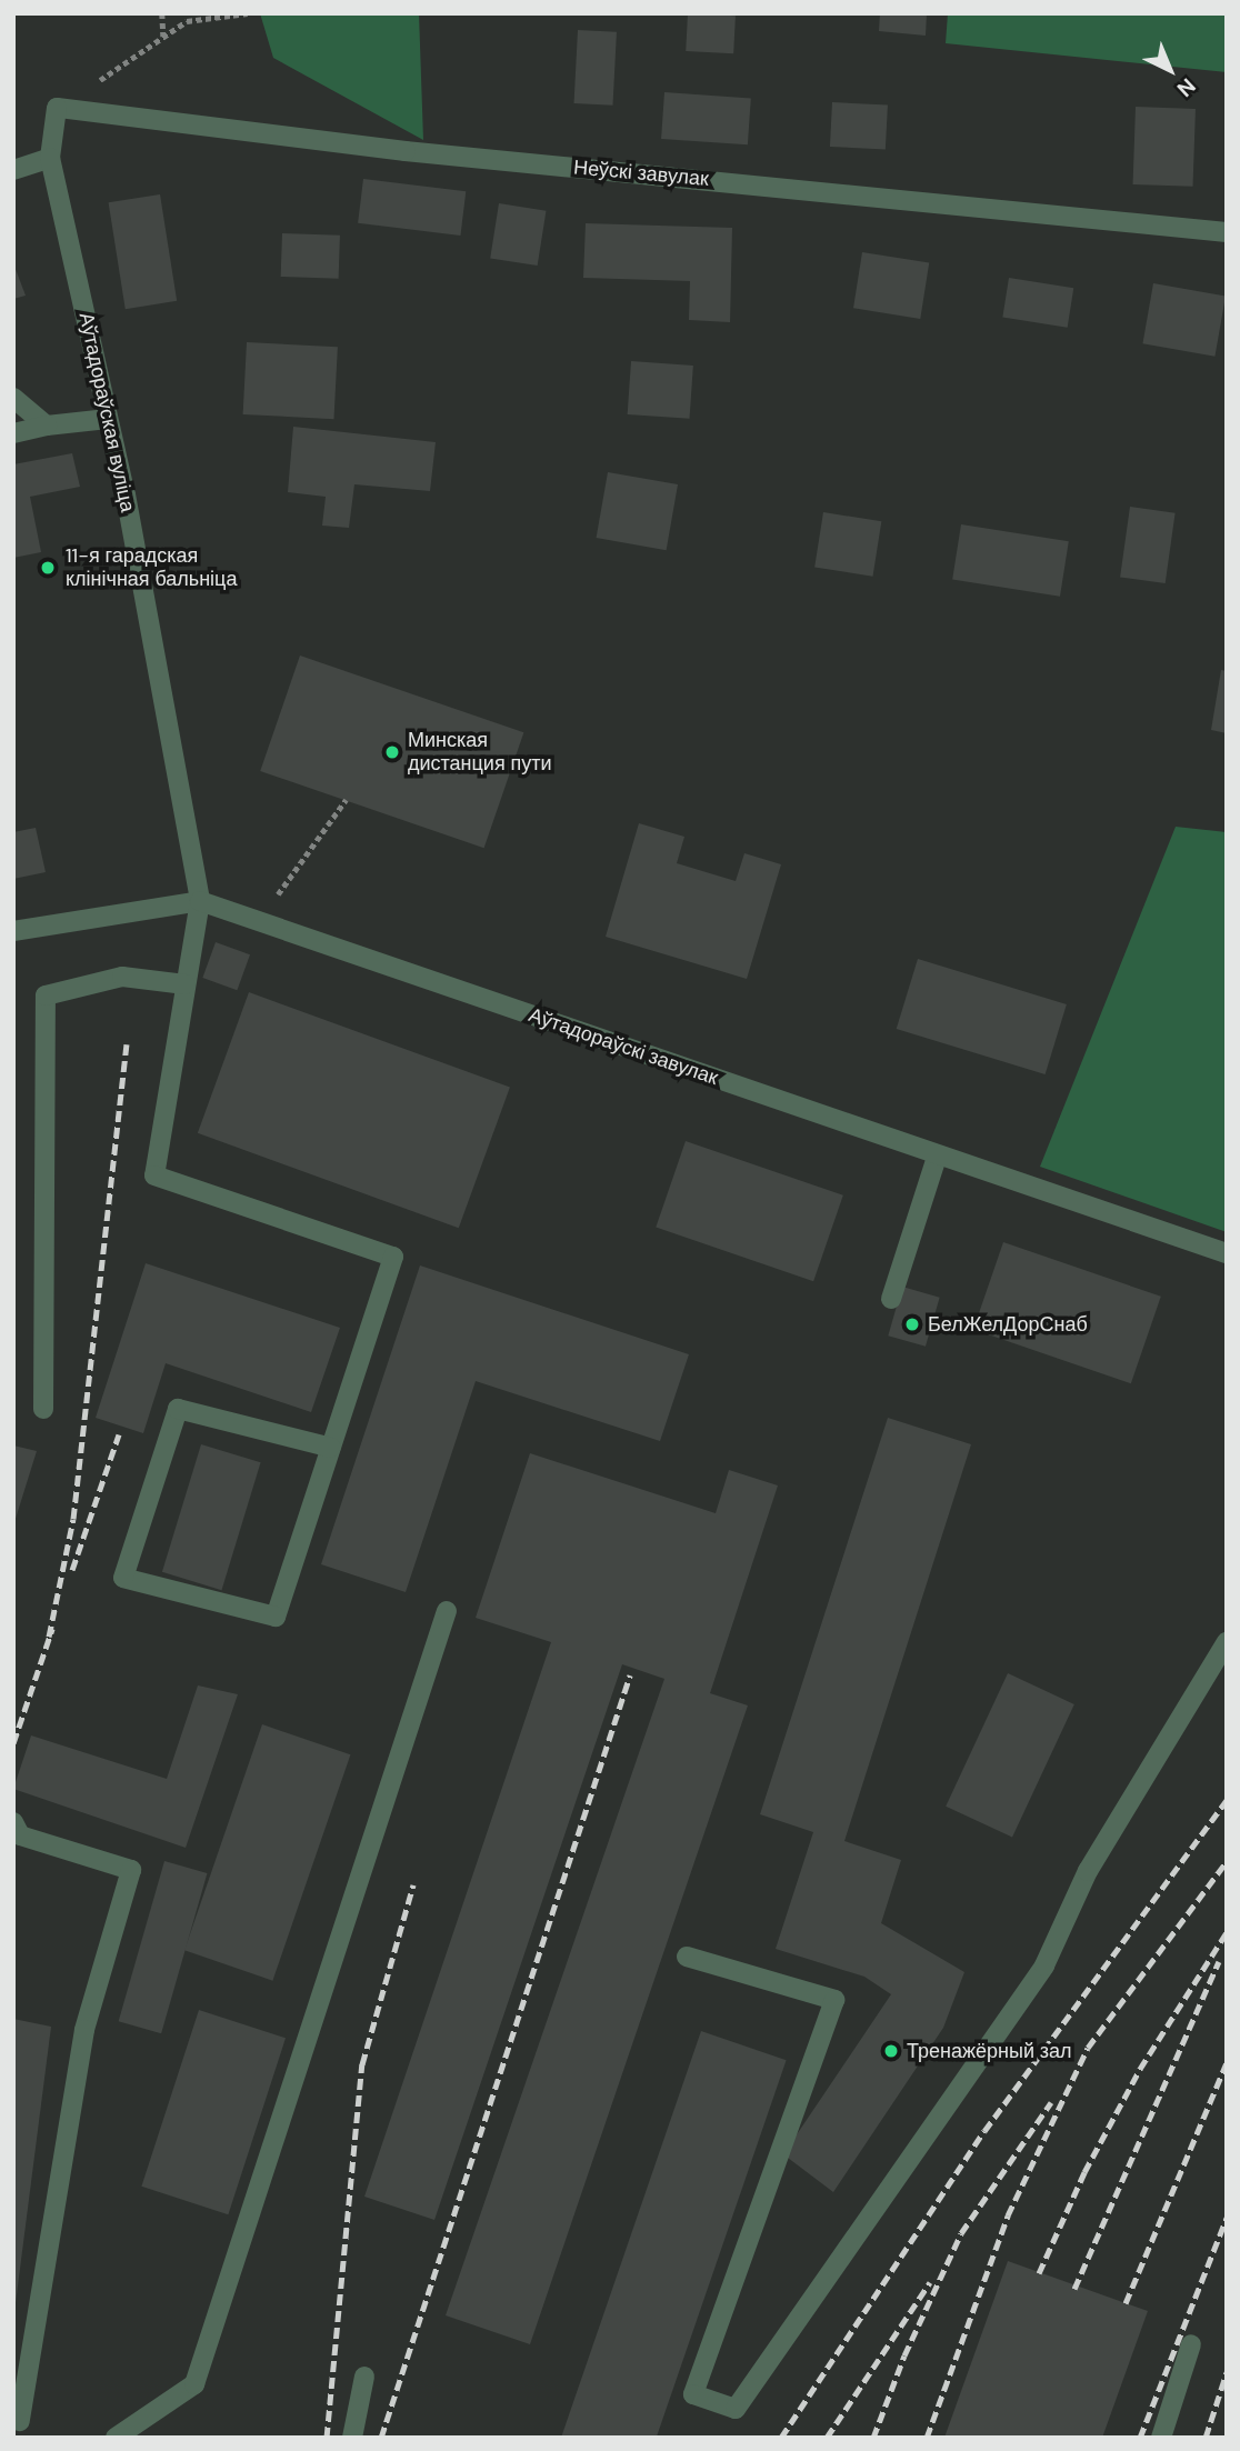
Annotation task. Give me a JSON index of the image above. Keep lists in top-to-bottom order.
{
  "streets": {
    "street": ["Неўскі завулак", "Аўтадораўская вуліца", "Аўтадораўскі завулак"]
  },
  "crossings": [
    ["Неўскі завулак", "Аўтадораўская вуліца"],
    ["Аўтадораўская вуліца", "Аўтадораўскі завулак"]
  ],
  "places": [
    "11-я гарадская клінічная бальніца",
    "Минская дистанция пути",
    "БелЖелДорСнаб",
    "Тренажёрный зал"
  ],
  "north": "bottom right"
}
